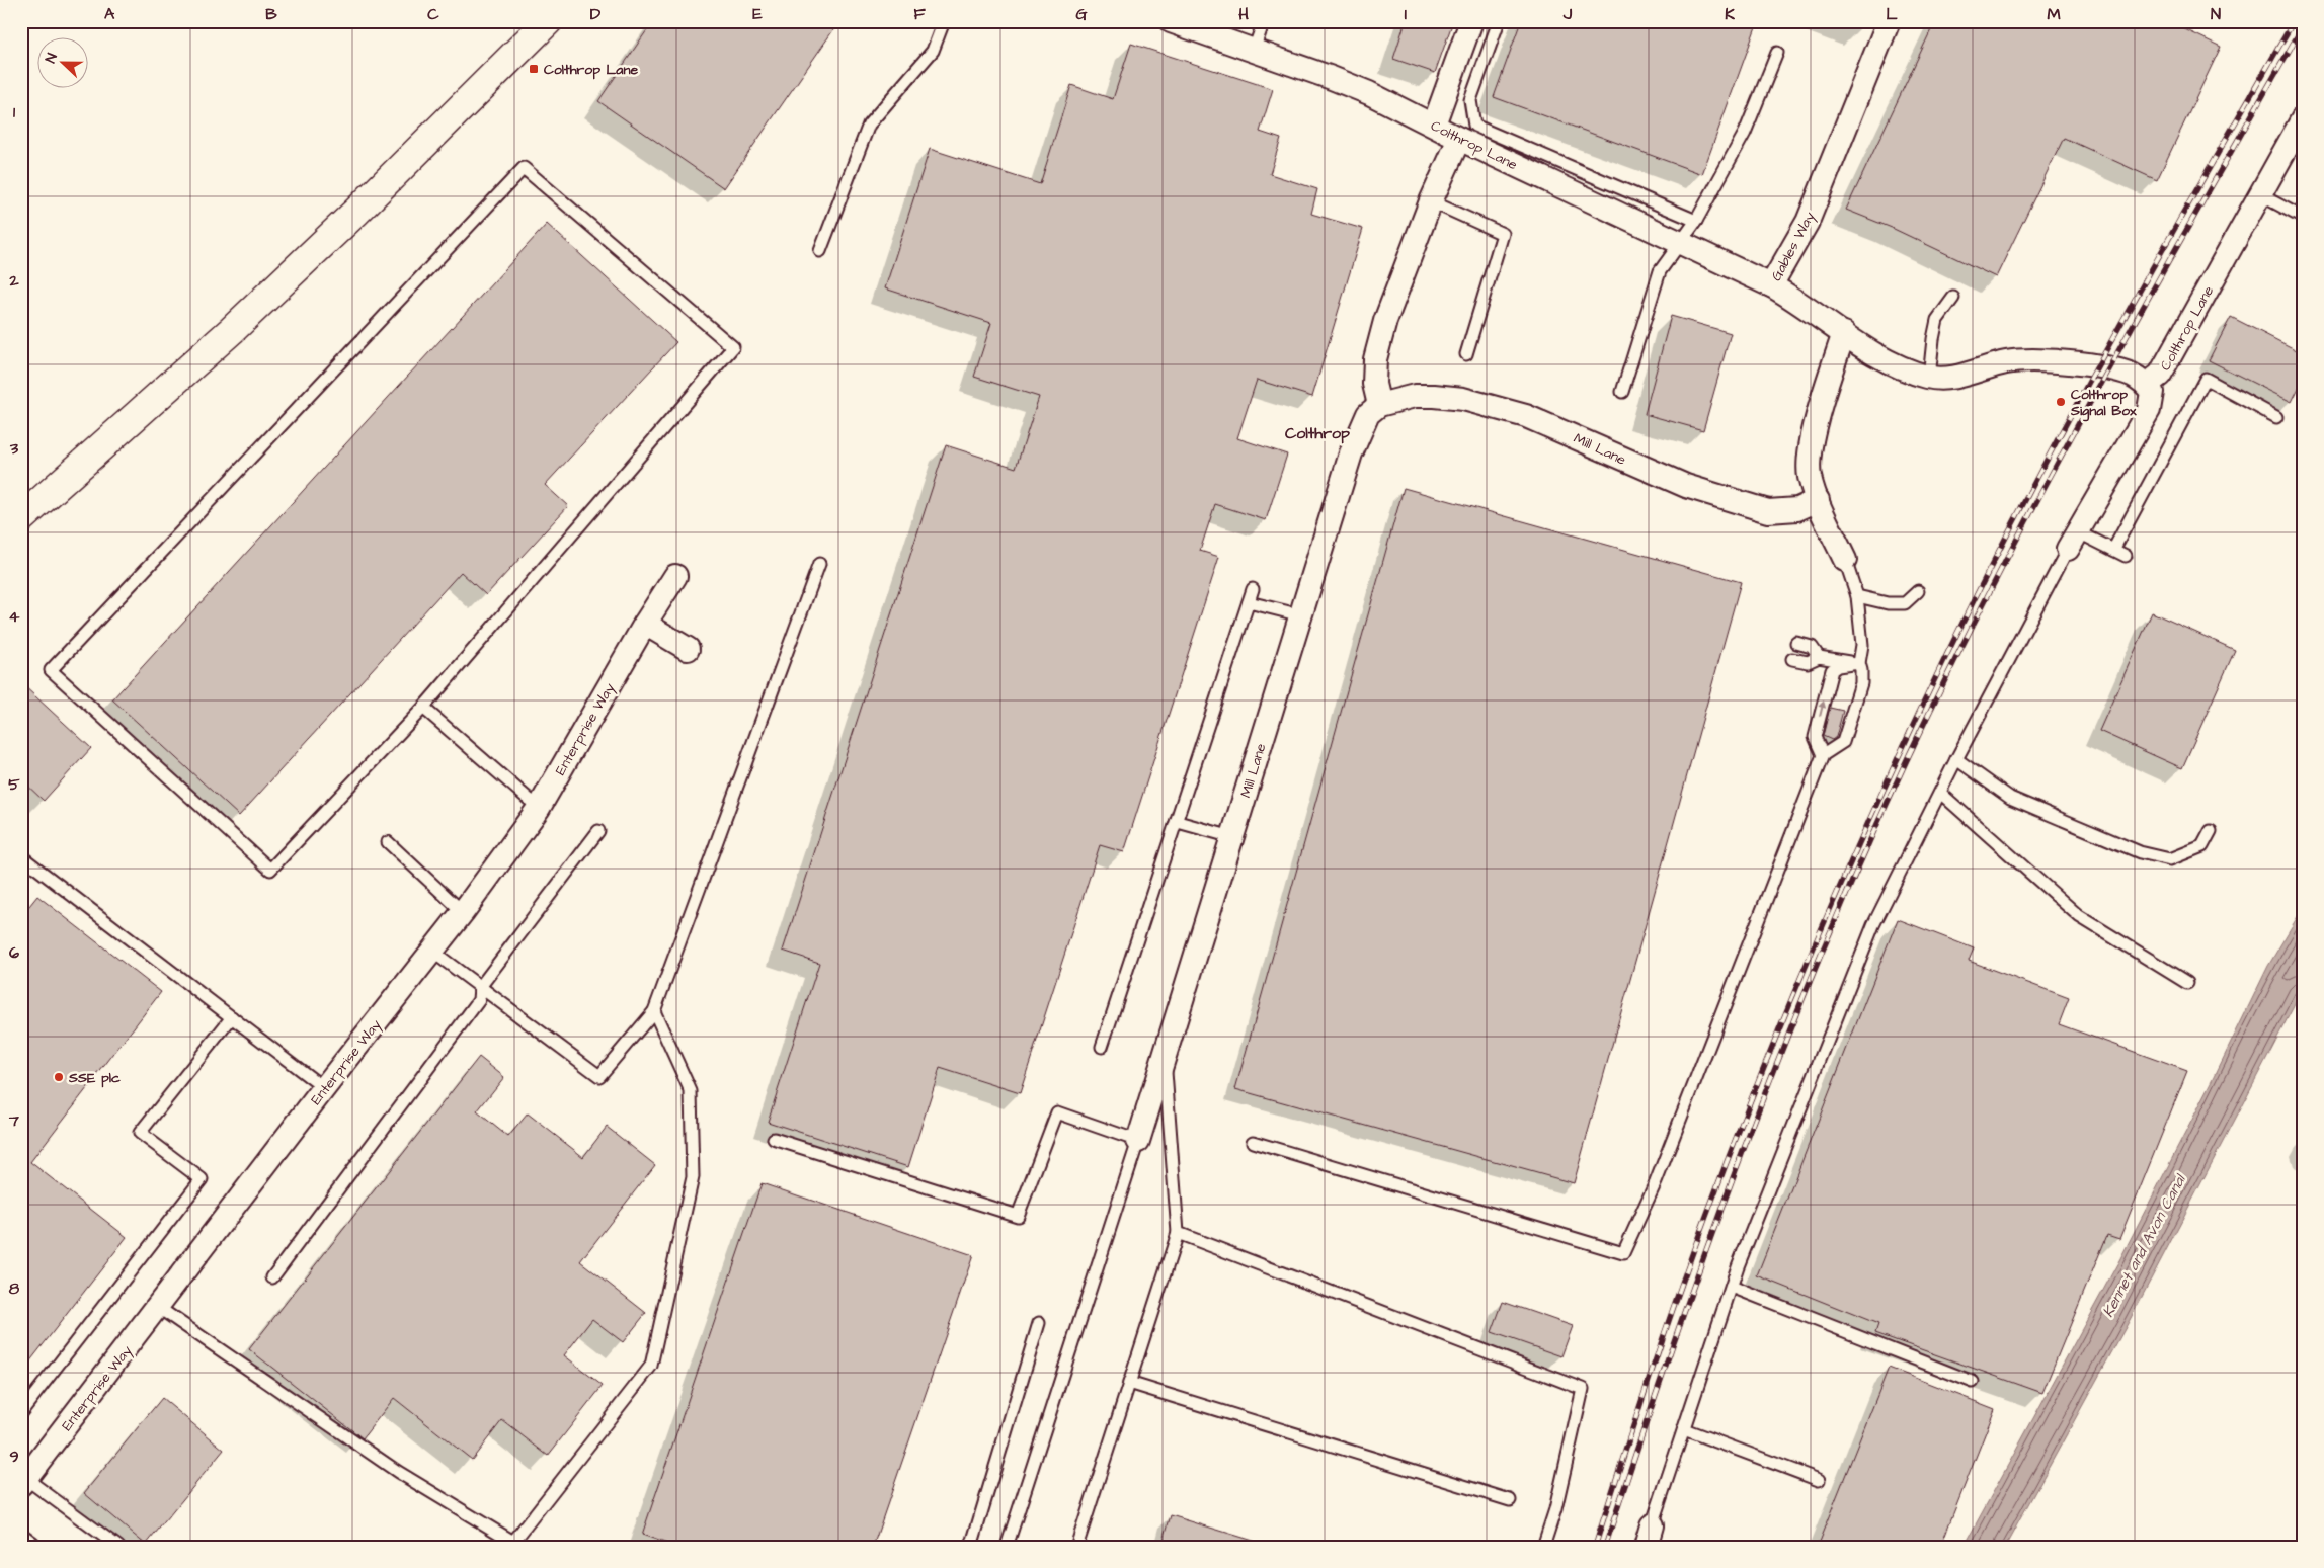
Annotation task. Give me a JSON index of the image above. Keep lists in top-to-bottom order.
{
  "streets": {
    "street": [
      "Colthrop Lane",
      "Gables Way",
      "Mill Lane",
      "Enterprise Way"
    ]
  },
  "crossings": [
    ["Colthrop Lane", "Gables Way"]
  ],
  "districts": ["Colthrop"],
  "water": ["Kennet and Avon Canal"],
  "places": {
    "transit": ["Colthrop Lane"],
    "other": ["Colthrop Signal Box", "SSE plc"]
  },
  "north": "left",
  "grid": {
    "columns": [
      "A",
      "B",
      "C",
      "D",
      "E",
      "F",
      "G",
      "H",
      "I",
      "J",
      "K",
      "L",
      "M",
      "N"
    ],
    "rows": [
      "1",
      "2",
      "3",
      "4",
      "5",
      "6",
      "7",
      "8",
      "9"
    ]
  }
}
